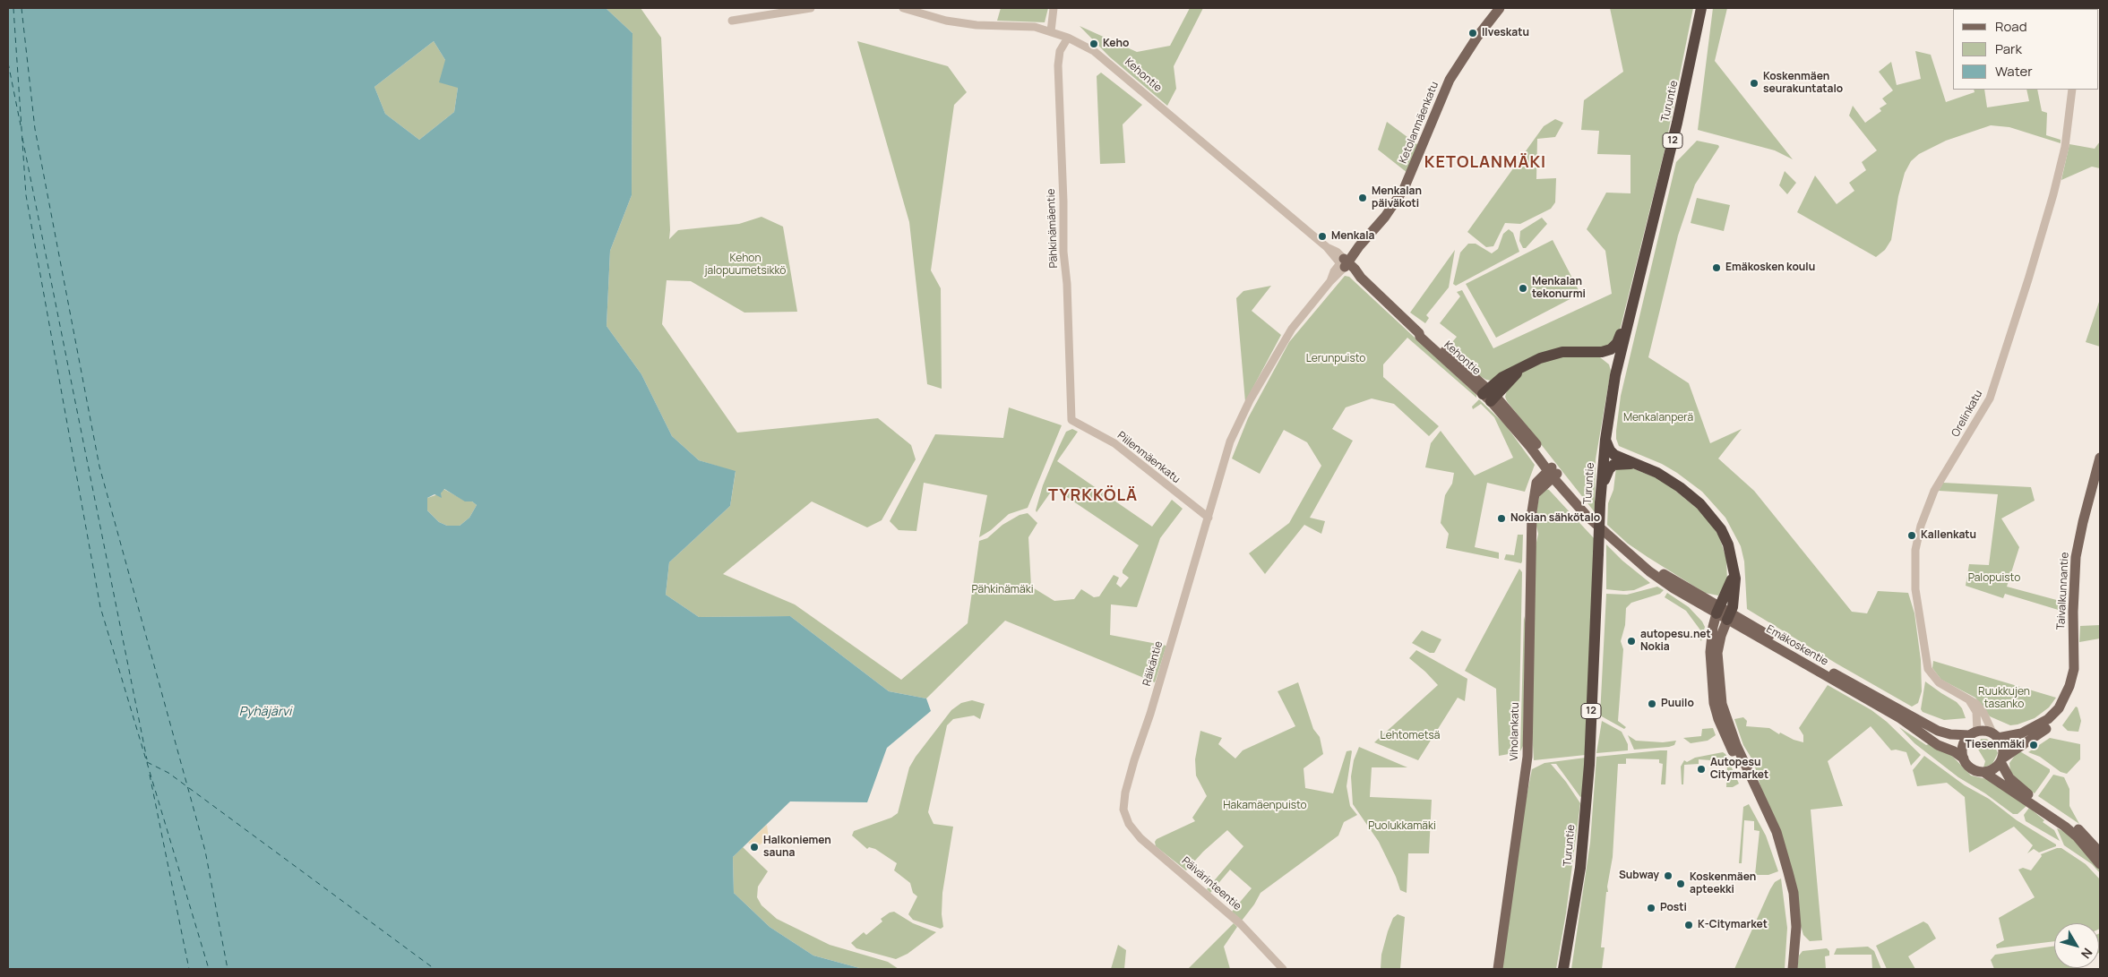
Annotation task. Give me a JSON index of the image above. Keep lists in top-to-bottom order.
{
  "streets": {
    "highway": ["Turuntie", "12"],
    "main road": [
      "Kehontie",
      "Ketolanmäenkatu",
      "Taivalkunnantie",
      "Emäkoskentie",
      "Viholankatu"
    ],
    "street": [
      "Pähkinämäentie",
      "Orelinkatu",
      "Piilenmäenkatu",
      "Räikäntie",
      "Päivärinteentie"
    ]
  },
  "crossings": [
    ["Kehontie", "Ketolanmäenkatu"],
    ["Kehontie", "Pähkinämäentie"],
    ["Kehontie", "Emäkoskentie"],
    ["Ketolanmäenkatu", "Piilenmäenkatu"],
    ["Ketolanmäenkatu", "Räikäntie"],
    ["Pähkinämäentie", "Piilenmäenkatu"],
    ["Orelinkatu", "Taivalkunnantie"],
    ["Orelinkatu", "Emäkoskentie"],
    ["Piilenmäenkatu", "Räikäntie"],
    ["Taivalkunnantie", "Emäkoskentie"],
    ["Emäkoskentie", "Viholankatu"],
    ["Räikäntie", "Päivärinteentie"]
  ],
  "districts": ["KETOLANMÄKI", "TYRKKÖLÄ"],
  "water": ["Pyhäjärvi"],
  "parks": [
    "Kehon jalopuumetsikkö",
    "Lerunpuisto",
    "Menkalanperä",
    "Palopuisto",
    "Pähkinämäki",
    "Ruukkujen tasanko",
    "Lehtometsä",
    "Hakamäenpuisto",
    "Puolukkamäki"
  ],
  "places": [
    "Ilveskatu",
    "Keho",
    "Koskenmäen seurakuntatalo",
    "Menkalan päiväkoti",
    "Menkala",
    "Emäkosken koulu",
    "Menkalan tekonurmi",
    "Nokian sähkötalo",
    "Kallenkatu",
    "autopesu.net Nokia",
    "Puuilo",
    "Tiesenmäki",
    "Autopesu Citymarket",
    "Halkoniemen sauna",
    "Subway",
    "Koskenmäen apteekki",
    "Posti",
    "K-Citymarket"
  ],
  "legend": ["Road", "Park", "Water"],
  "north": "bottom right"
}
